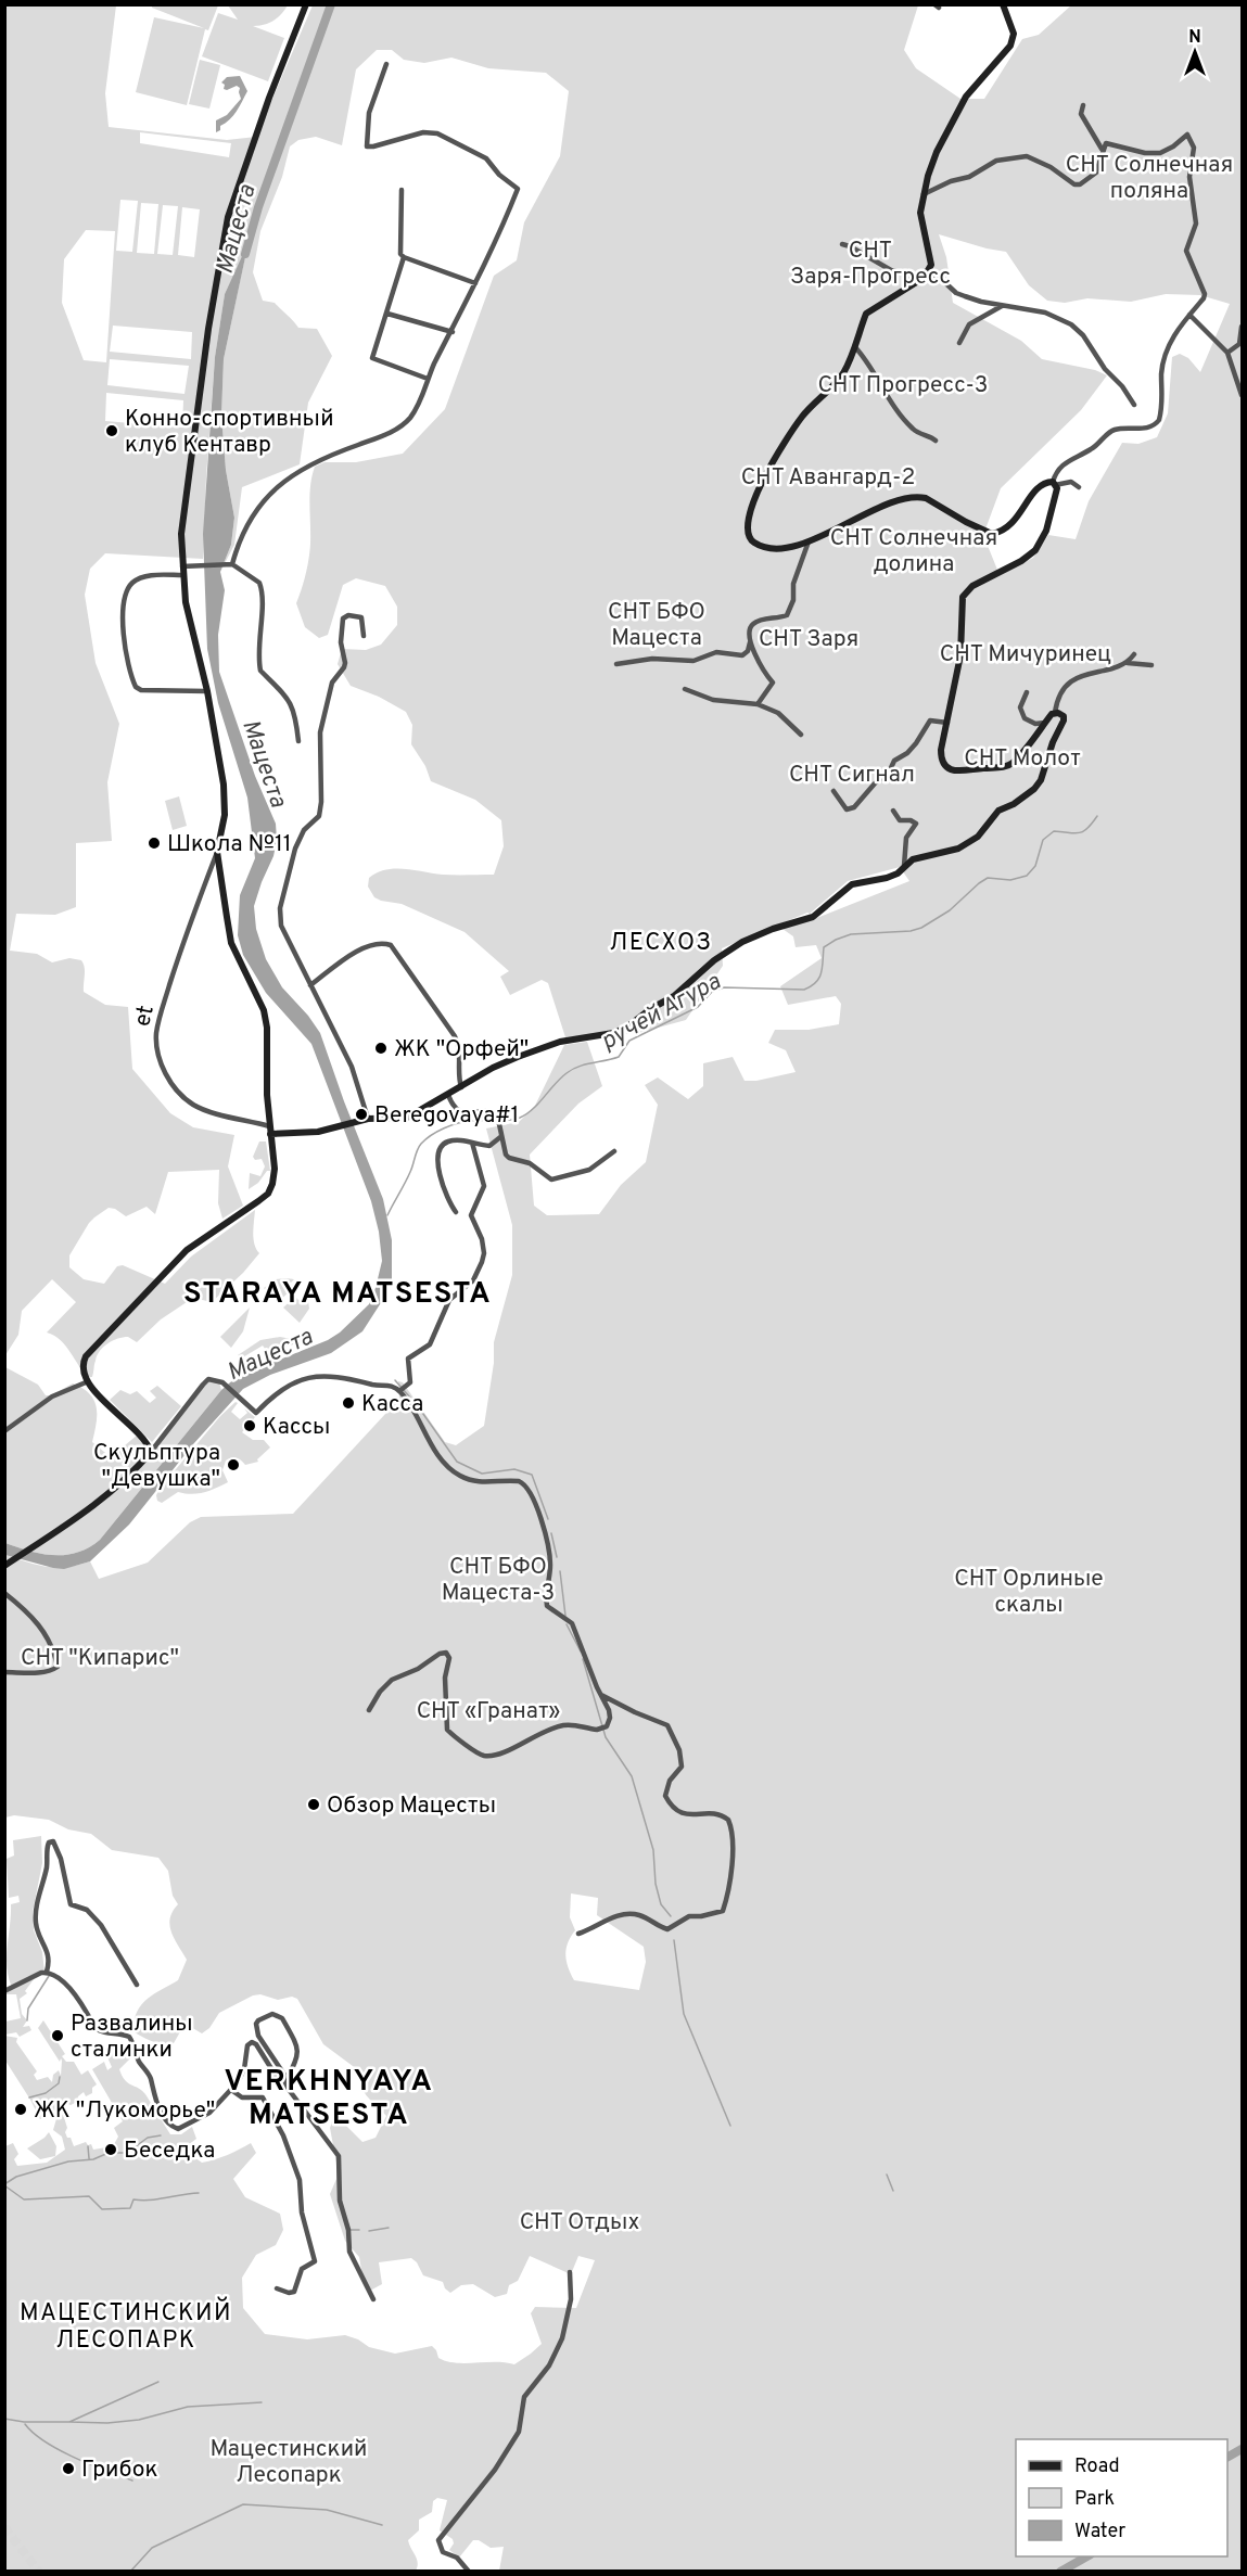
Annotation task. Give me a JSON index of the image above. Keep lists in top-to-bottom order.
{
  "streets": {
    "street": ["et"]
  },
  "districts": [
    "ЛЕСХОЗ",
    "STARAYA MATSESTA",
    "VERKHNYAYA MATSESTA",
    "МАЦЕСТИНСКИЙ ЛЕСОПАРК"
  ],
  "water": ["Мацеста", "ручей Агура"],
  "parks": [
    "СНТ Солнечная поляна",
    "СНТ Заря-Прогресс",
    "СНТ Прогресс-3",
    "СНТ Авангард-2",
    "СНТ Солнечная долина",
    "СНТ БФО Мацеста",
    "СНТ Заря",
    "СНТ Мичуринец",
    "СНТ Молот",
    "СНТ Сигнал",
    "СНТ БФО Мацеста-3",
    "СНТ Орлиные скалы",
    "СНТ \"Кипарис\"",
    "СНТ «Гранат»",
    "СНТ Отдых",
    "Мацестинский Лесопарк"
  ],
  "places": [
    "Конно-спортивный клуб Кентавр",
    "Школа №11",
    "ЖК \"Орфей\"",
    "Beregovaya#1",
    "Касса",
    "Кассы",
    "Скульптура \"Девушка\"",
    "Обзор Мацесты",
    "Развалины сталинки",
    "ЖК \"Лукоморье\"",
    "Беседка",
    "Грибок"
  ],
  "legend": ["Road", "Park", "Water"],
  "north": "top"
}
